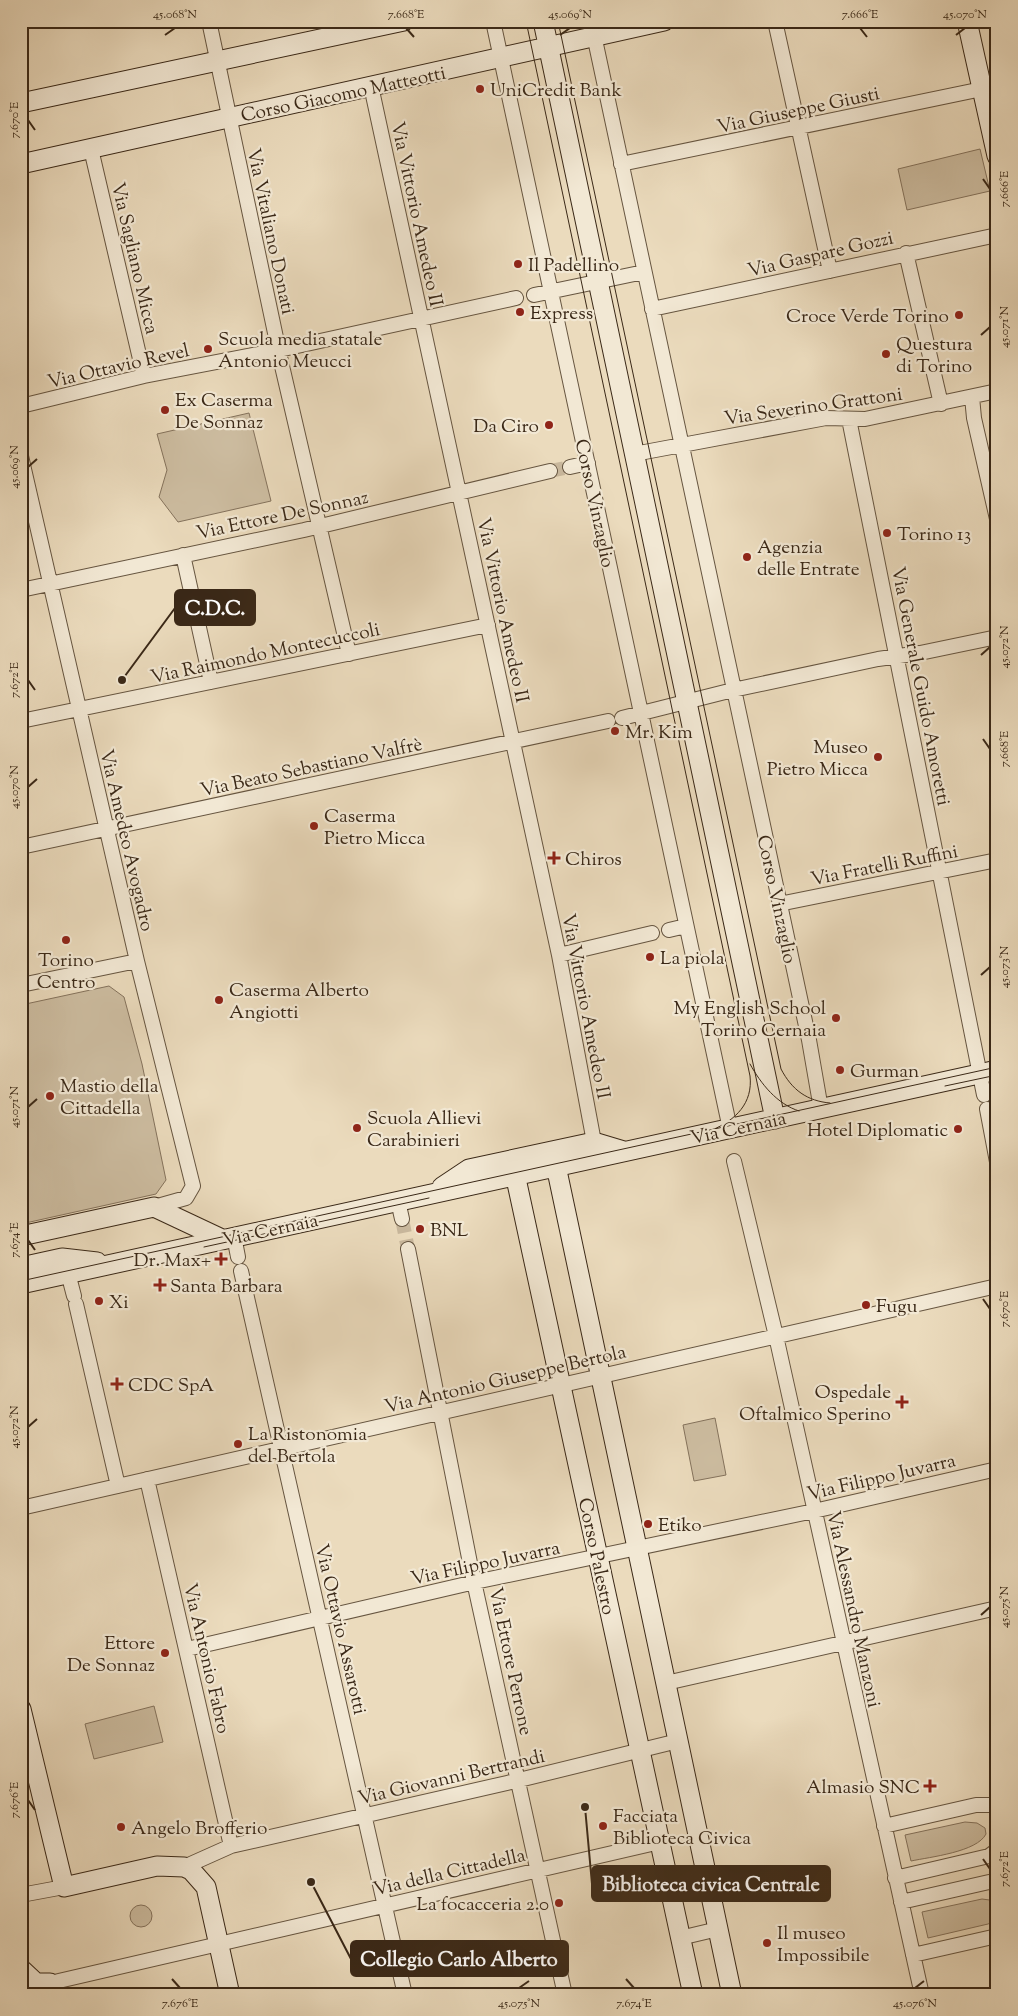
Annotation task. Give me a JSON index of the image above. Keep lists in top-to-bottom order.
{
  "streets": {
    "street": [
      "Corso Giacomo Matteotti",
      "Via Giuseppe Giusti",
      "Via Vittorio Amedeo II",
      "Via Vitaliano Donati",
      "Via Gaspare Gozzi",
      "Via Sagliano Micca",
      "Via Ottavio Revel",
      "Via Severino Grattoni",
      "Corso Vinzaglio",
      "Via Ettore De Sonnaz",
      "Via Raimondo Montecuccoli",
      "Via Generale Guido Amoretti",
      "Via Beato Sebastiano Valfrè",
      "Via Amedeo Avogadro",
      "Via Fratelli Ruffini",
      "Via Cernaia",
      "Via Antonio Giuseppe Bertola",
      "Via Filippo Juvarra",
      "Corso Palestro",
      "Via Alessandro Manzoni",
      "Via Ottavio Assarotti",
      "Via Antonio Fabro",
      "Via Ettore Perrone",
      "Via Giovanni Bertrandi",
      "Via della Cittadella"
    ]
  },
  "crossings": [
    ["Corso Giacomo Matteotti", "Via Vittorio Amedeo II"],
    ["Corso Giacomo Matteotti", "Via Vitaliano Donati"],
    ["Corso Giacomo Matteotti", "Via Sagliano Micca"],
    ["Corso Giacomo Matteotti", "Corso Vinzaglio"],
    ["Via Giuseppe Giusti", "Corso Vinzaglio"],
    ["Via Vittorio Amedeo II", "Via Ottavio Revel"],
    ["Via Vittorio Amedeo II", "Via Ettore De Sonnaz"],
    ["Via Vittorio Amedeo II", "Via Raimondo Montecuccoli"],
    ["Via Vittorio Amedeo II", "Via Beato Sebastiano Valfrè"],
    ["Via Vittorio Amedeo II", "Via Cernaia"],
    ["Via Vitaliano Donati", "Via Ottavio Revel"],
    ["Via Vitaliano Donati", "Via Ettore De Sonnaz"],
    ["Via Vitaliano Donati", "Via Raimondo Montecuccoli"],
    ["Via Gaspare Gozzi", "Corso Vinzaglio"],
    ["Via Sagliano Micca", "Via Ottavio Revel"],
    ["Via Severino Grattoni", "Corso Vinzaglio"],
    ["Via Severino Grattoni", "Via Generale Guido Amoretti"],
    ["Corso Vinzaglio", "Via Fratelli Ruffini"],
    ["Corso Vinzaglio", "Via Cernaia"],
    ["Via Ettore De Sonnaz", "Via Amedeo Avogadro"],
    ["Via Raimondo Montecuccoli", "Via Amedeo Avogadro"],
    ["Via Generale Guido Amoretti", "Via Fratelli Ruffini"],
    ["Via Generale Guido Amoretti", "Via Cernaia"],
    ["Via Beato Sebastiano Valfrè", "Via Amedeo Avogadro"],
    ["Via Cernaia", "Corso Palestro"],
    ["Via Cernaia", "Via Ottavio Assarotti"],
    ["Via Antonio Giuseppe Bertola", "Corso Palestro"],
    ["Via Antonio Giuseppe Bertola", "Via Alessandro Manzoni"],
    ["Via Antonio Giuseppe Bertola", "Via Ottavio Assarotti"],
    ["Via Antonio Giuseppe Bertola", "Via Antonio Fabro"],
    ["Via Antonio Giuseppe Bertola", "Via Ettore Perrone"],
    ["Via Filippo Juvarra", "Corso Palestro"],
    ["Via Filippo Juvarra", "Via Alessandro Manzoni"],
    ["Via Filippo Juvarra", "Via Ottavio Assarotti"],
    ["Via Filippo Juvarra", "Via Antonio Fabro"],
    ["Via Filippo Juvarra", "Via Ettore Perrone"],
    ["Corso Palestro", "Via Giovanni Bertrandi"],
    ["Corso Palestro", "Via della Cittadella"],
    ["Via Ottavio Assarotti", "Via Giovanni Bertrandi"],
    ["Via Ottavio Assarotti", "Via della Cittadella"],
    ["Via Antonio Fabro", "Via Giovanni Bertrandi"],
    ["Via Ettore Perrone", "Via Giovanni Bertrandi"],
    ["Via Ettore Perrone", "Via della Cittadella"]
  ],
  "places": {
    "other": [
      "UniCredit Bank",
      "Il Padellino",
      "Express",
      "Croce Verde Torino",
      "Scuola media statale Antonio Meucci",
      "Questura di Torino",
      "Ex Caserma De Sonnaz",
      "Da Ciro",
      "Torino 13",
      "Agenzia delle Entrate",
      "C.D.C.",
      "Mr. Kim",
      "Museo Pietro Micca",
      "Caserma Pietro Micca",
      "Torino Centro",
      "La piola",
      "Caserma Alberto Angiotti",
      "My English School Torino Cernaia",
      "Gurman",
      "Mastio della Cittadella",
      "Scuola Allievi Carabinieri",
      "Hotel Diplomatic",
      "BNL",
      "Xi",
      "Fugu",
      "La Ristonomia del Bertola",
      "Etiko",
      "Ettore De Sonnaz",
      "Biblioteca civica Centrale",
      "Facciata Biblioteca Civica",
      "Angelo Brofferio",
      "Collegio Carlo Alberto",
      "La focacceria 2.0",
      "Il museo Impossibile"
    ],
    "health": [
      "Chiros",
      "Dr. Max+",
      "Santa Barbara",
      "CDC SpA",
      "Ospedale Oftalmico Sperino",
      "Almasio SNC"
    ]
  },
  "coordinates": [
    "45.068°N",
    "7.668°E",
    "45.069°N",
    "7.666°E",
    "45.070°N",
    "7.670°E",
    "45.071°N",
    "45.072°N",
    "7.672°E",
    "45.073°N",
    "7.674°E",
    "45.075°N",
    "7.676°E",
    "45.076°N"
  ]
}
